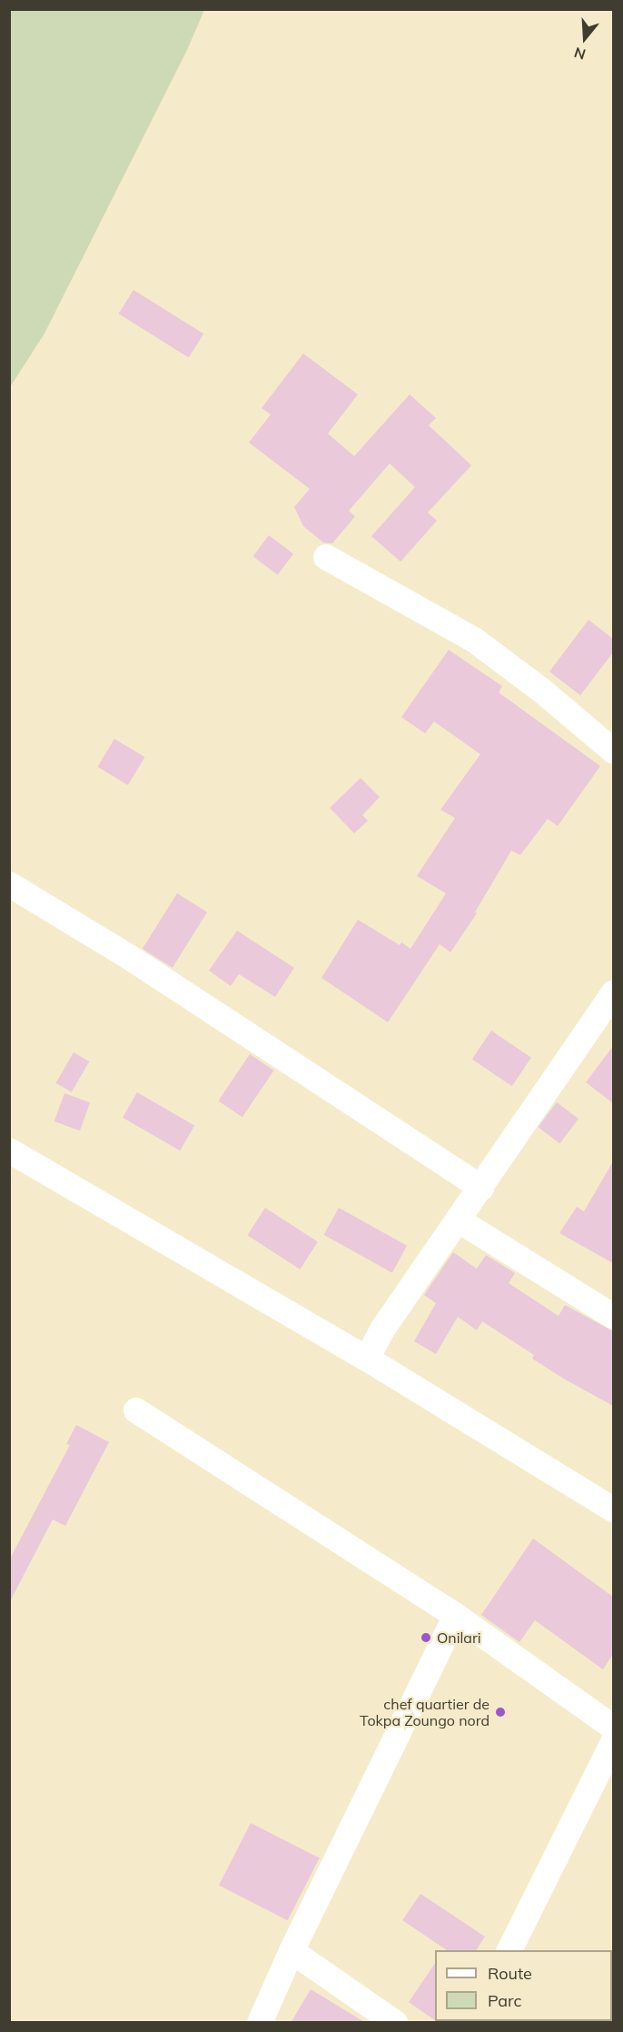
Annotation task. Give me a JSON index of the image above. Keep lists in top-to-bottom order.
{
  "places": ["Onilari", "chef quartier de Tokpa Zoungo nord"],
  "legend": ["Route", "Parc"],
  "north": "bottom"
}
